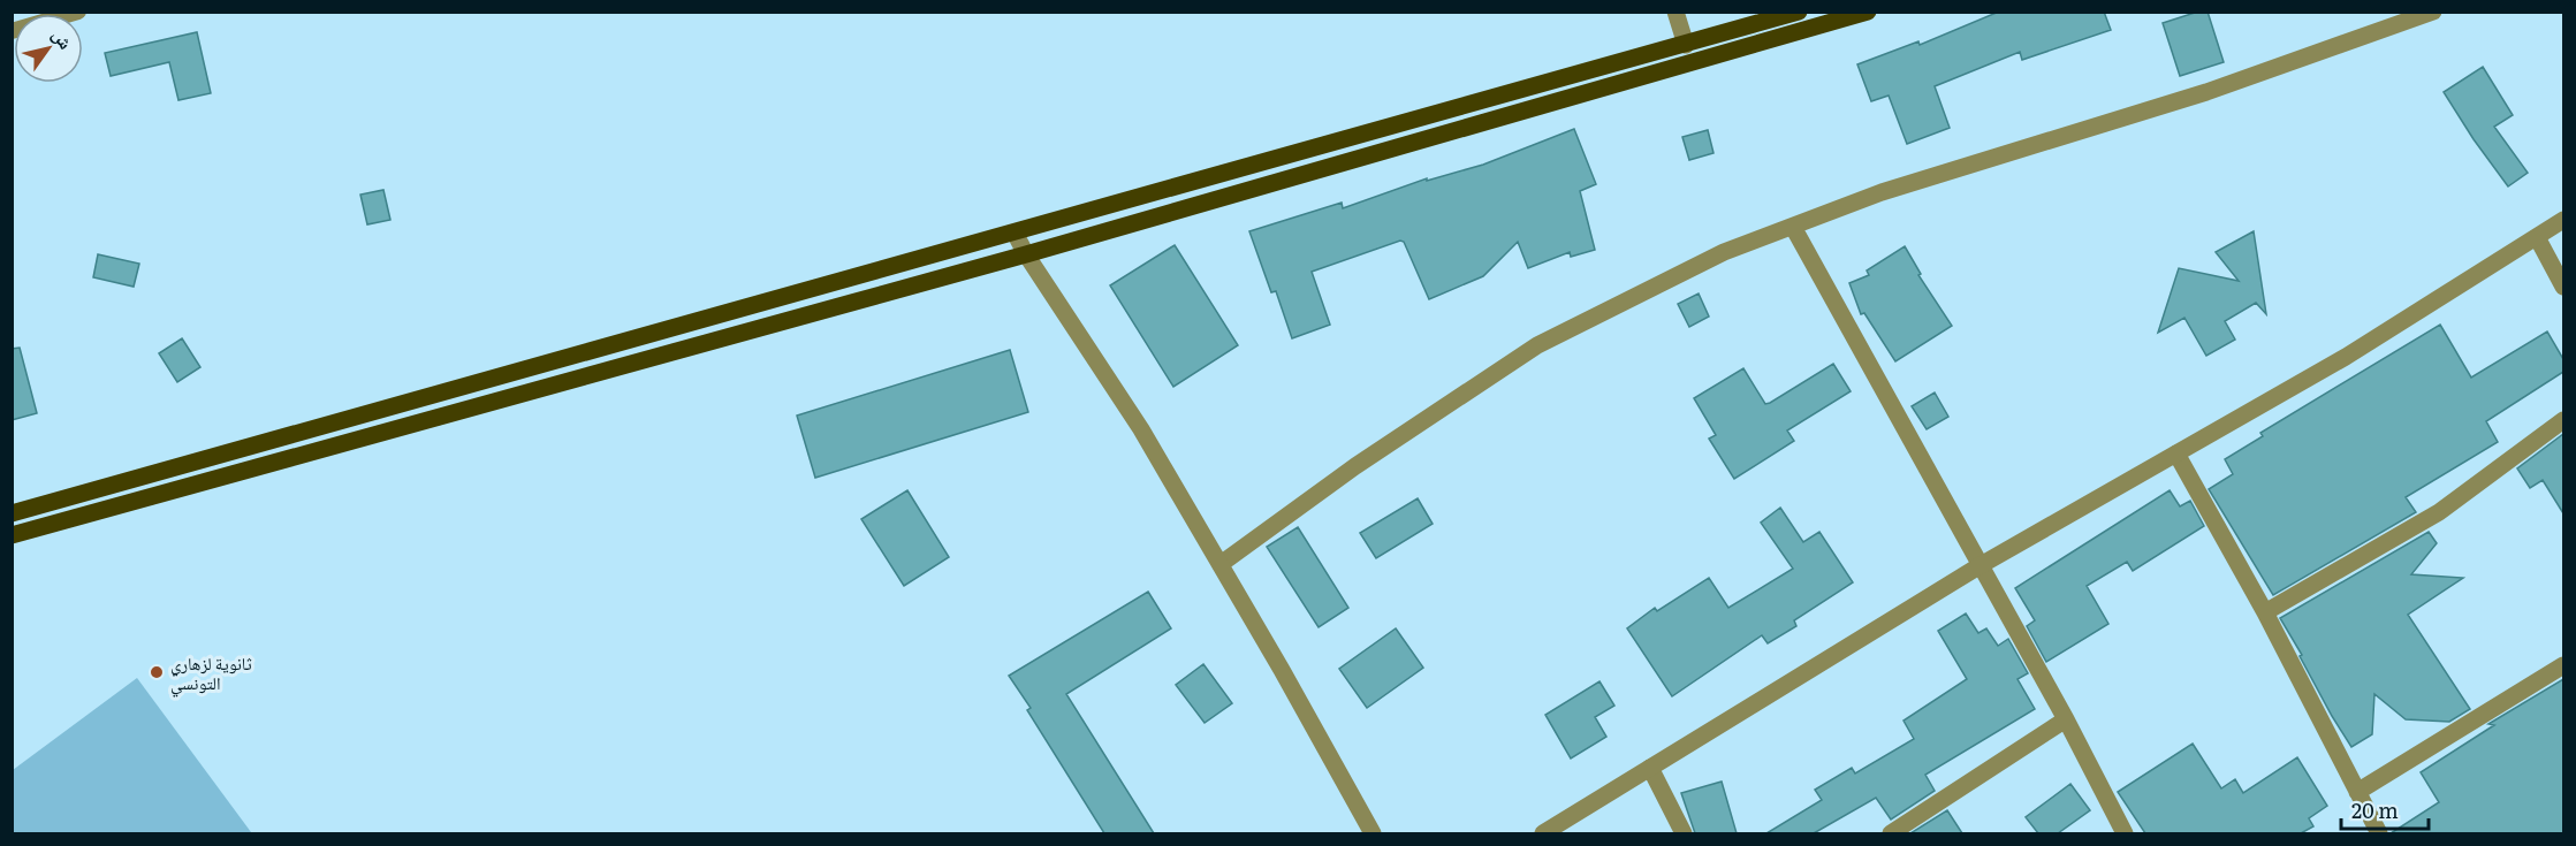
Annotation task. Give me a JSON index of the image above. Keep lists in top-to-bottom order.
{
  "places": ["ثانوية لزهاري التونسي"],
  "scale_bar": "20 m",
  "north": "top right"
}
